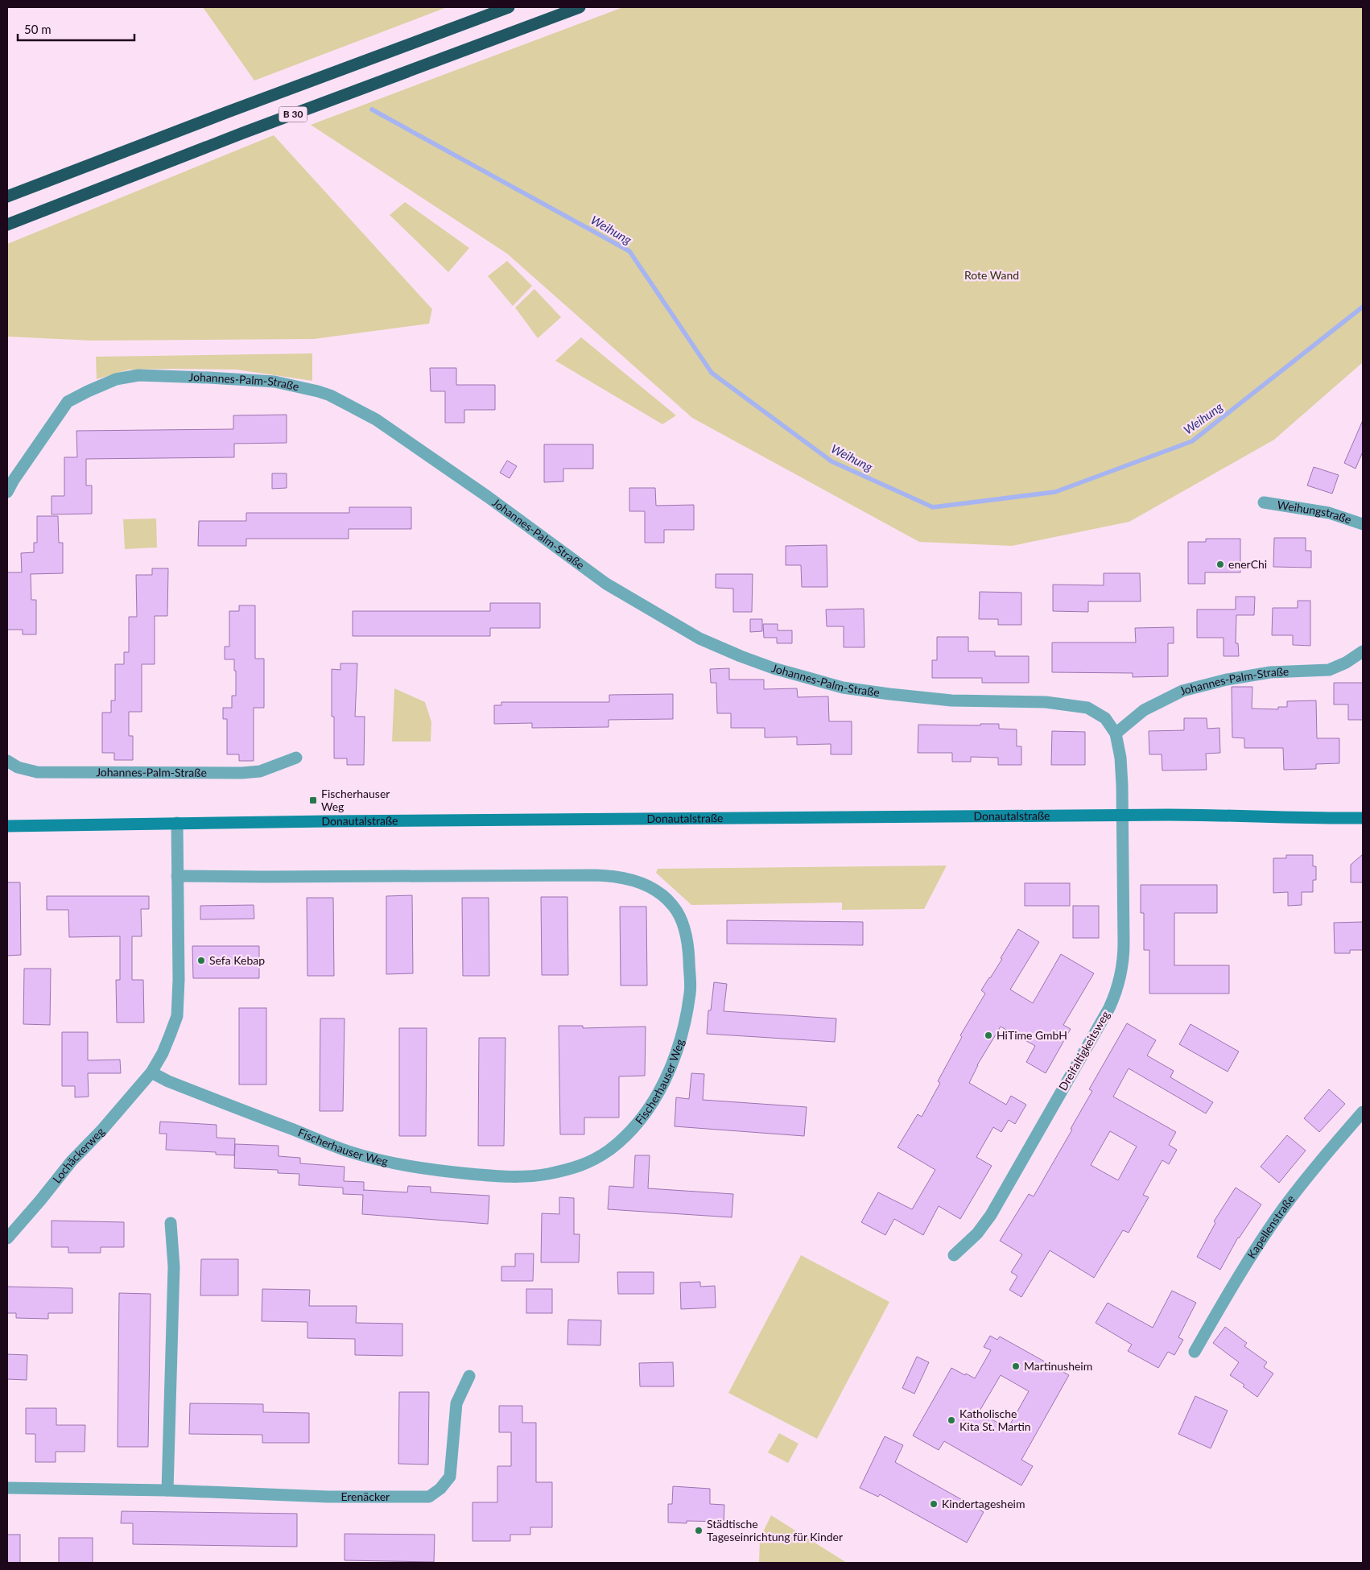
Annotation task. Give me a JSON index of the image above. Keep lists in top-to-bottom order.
{
  "streets": {
    "highway": ["B 30"],
    "main road": ["Donautalstraße"],
    "street": [
      "Johannes-Palm-Straße",
      "Weihungstraße",
      "Dreifaltigkeitsweg",
      "Fischerhauser Weg",
      "Lochäckerweg",
      "Kapellenstraße",
      "Erenäcker"
    ]
  },
  "crossings": [
    ["Johannes-Palm-Straße", "Donautalstraße"],
    ["Johannes-Palm-Straße", "Dreifaltigkeitsweg"],
    ["Donautalstraße", "Dreifaltigkeitsweg"],
    ["Fischerhauser Weg", "Lochäckerweg"]
  ],
  "water": ["Weihung"],
  "parks": ["Rote Wand"],
  "places": {
    "other": [
      "enerChi",
      "Sefa Kebap",
      "HiTime GmbH",
      "Martinusheim",
      "Katholische Kita St. Martin",
      "Kindertagesheim",
      "Städtische Tageseinrichtung für Kinder"
    ],
    "transit": ["Fischerhauser Weg"]
  },
  "scale_bar": "50 m"
}
